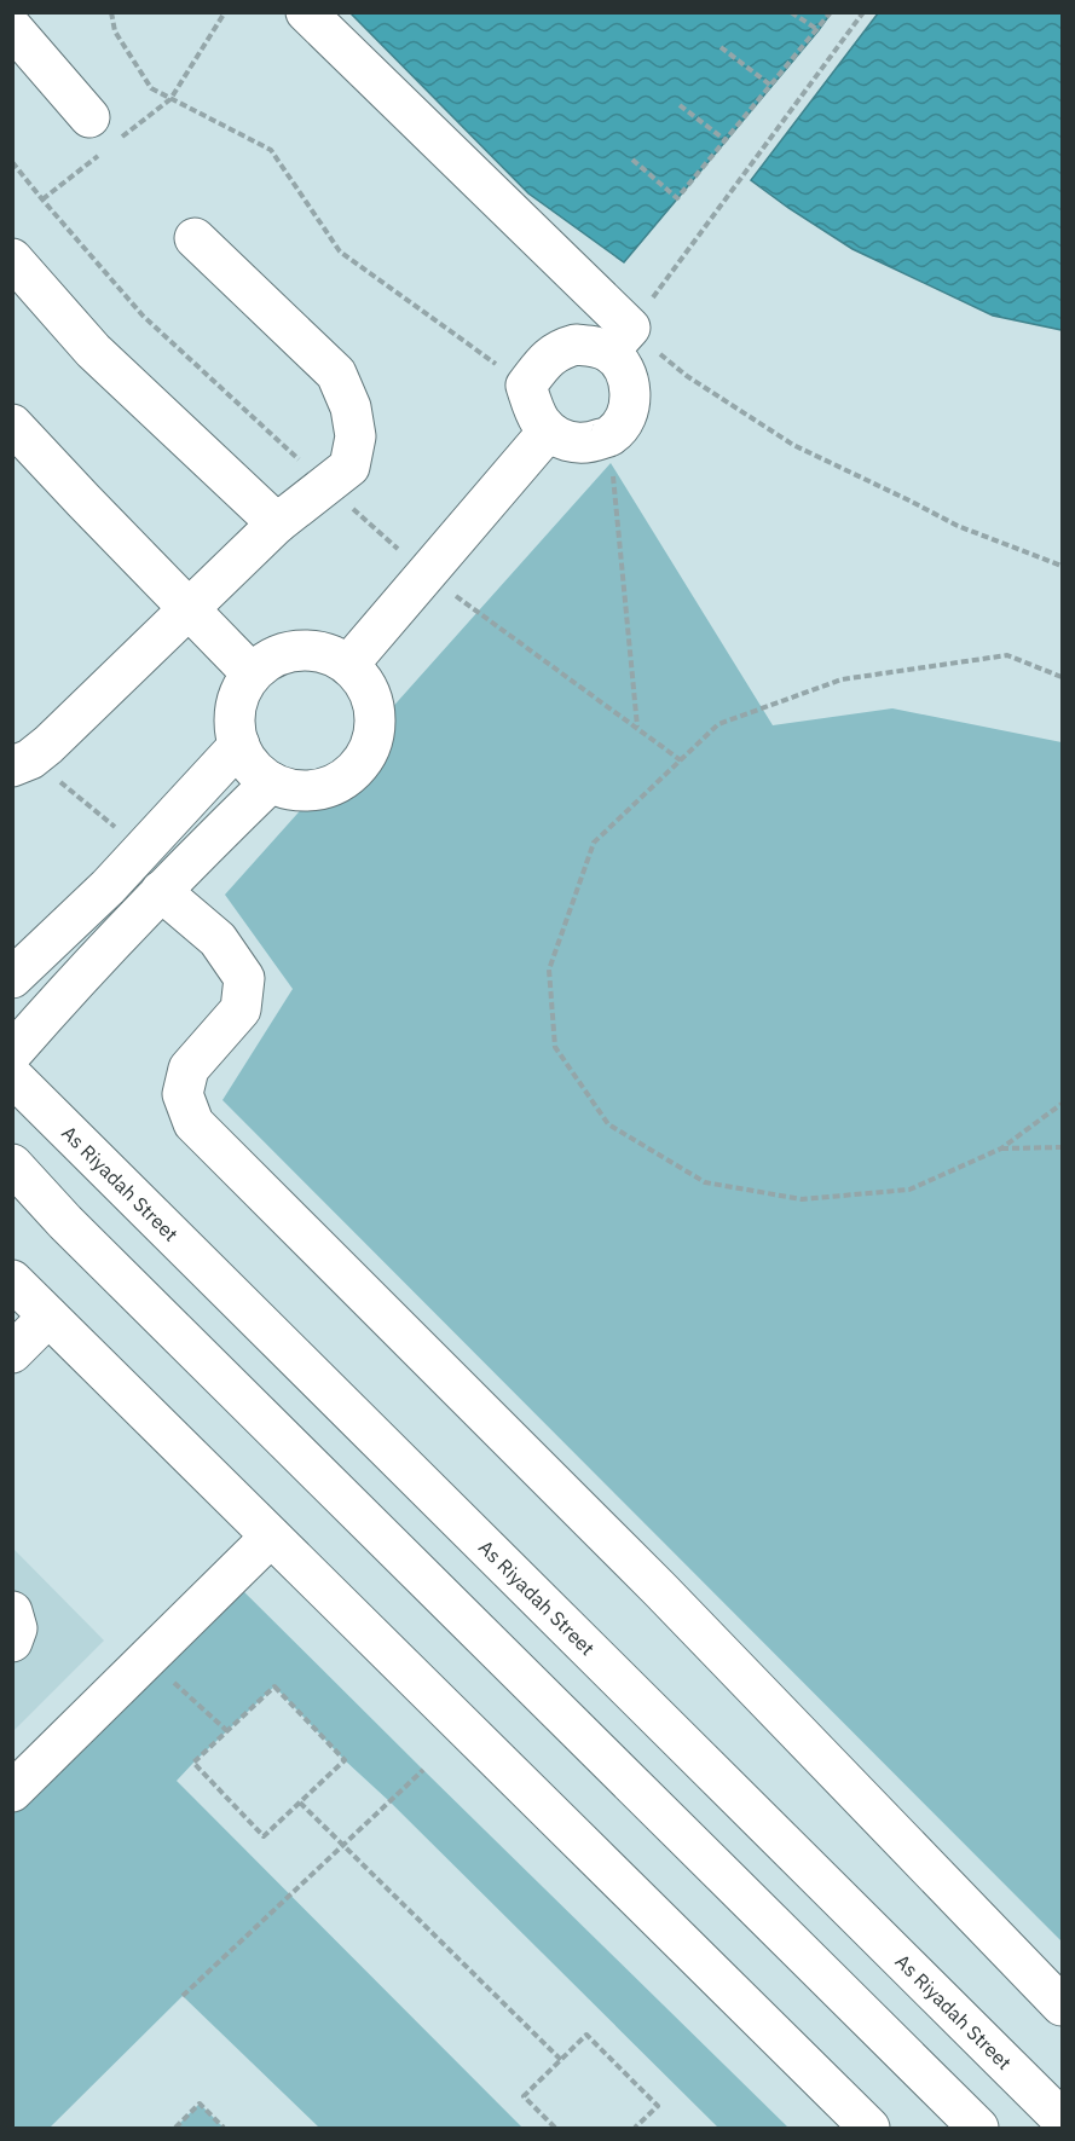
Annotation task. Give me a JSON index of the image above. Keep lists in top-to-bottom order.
{
  "streets": {
    "street": ["As Riyadah Street"]
  }
}
